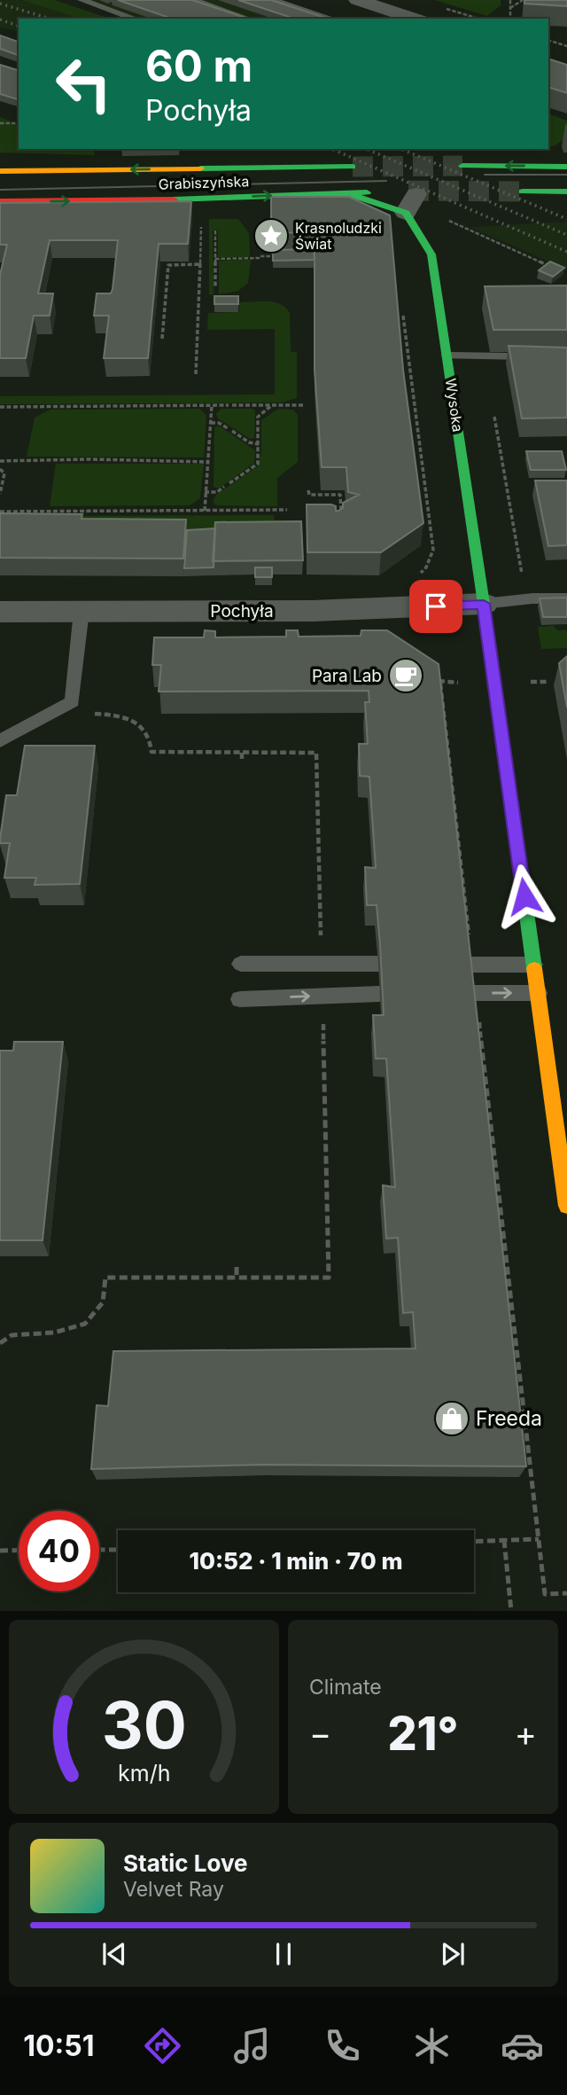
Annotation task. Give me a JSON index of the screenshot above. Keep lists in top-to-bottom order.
{
  "streets": {
    "street": ["Grabiszyńska", "Wysoka", "Pochyła"]
  },
  "crossings": [
    ["Grabiszyńska", "Wysoka"],
    ["Wysoka", "Pochyła"]
  ],
  "places": {
    "place": ["Krasnoludzki Świat"],
    "cafe": ["Para Lab"],
    "shop": ["Freeda"]
  },
  "page": {
    "turn": ["60 m", "Pochyła"],
    "limit": "40",
    "trip": "10:52 · 1 min · 70 m",
    "tile": "Climate",
    "heat": ["−", "21°", "+"],
    "song": ["Static Love", "Velvet Ray"],
    "tabs": "10:51",
    "gauge": ["30", "km/h"]
  }
}
